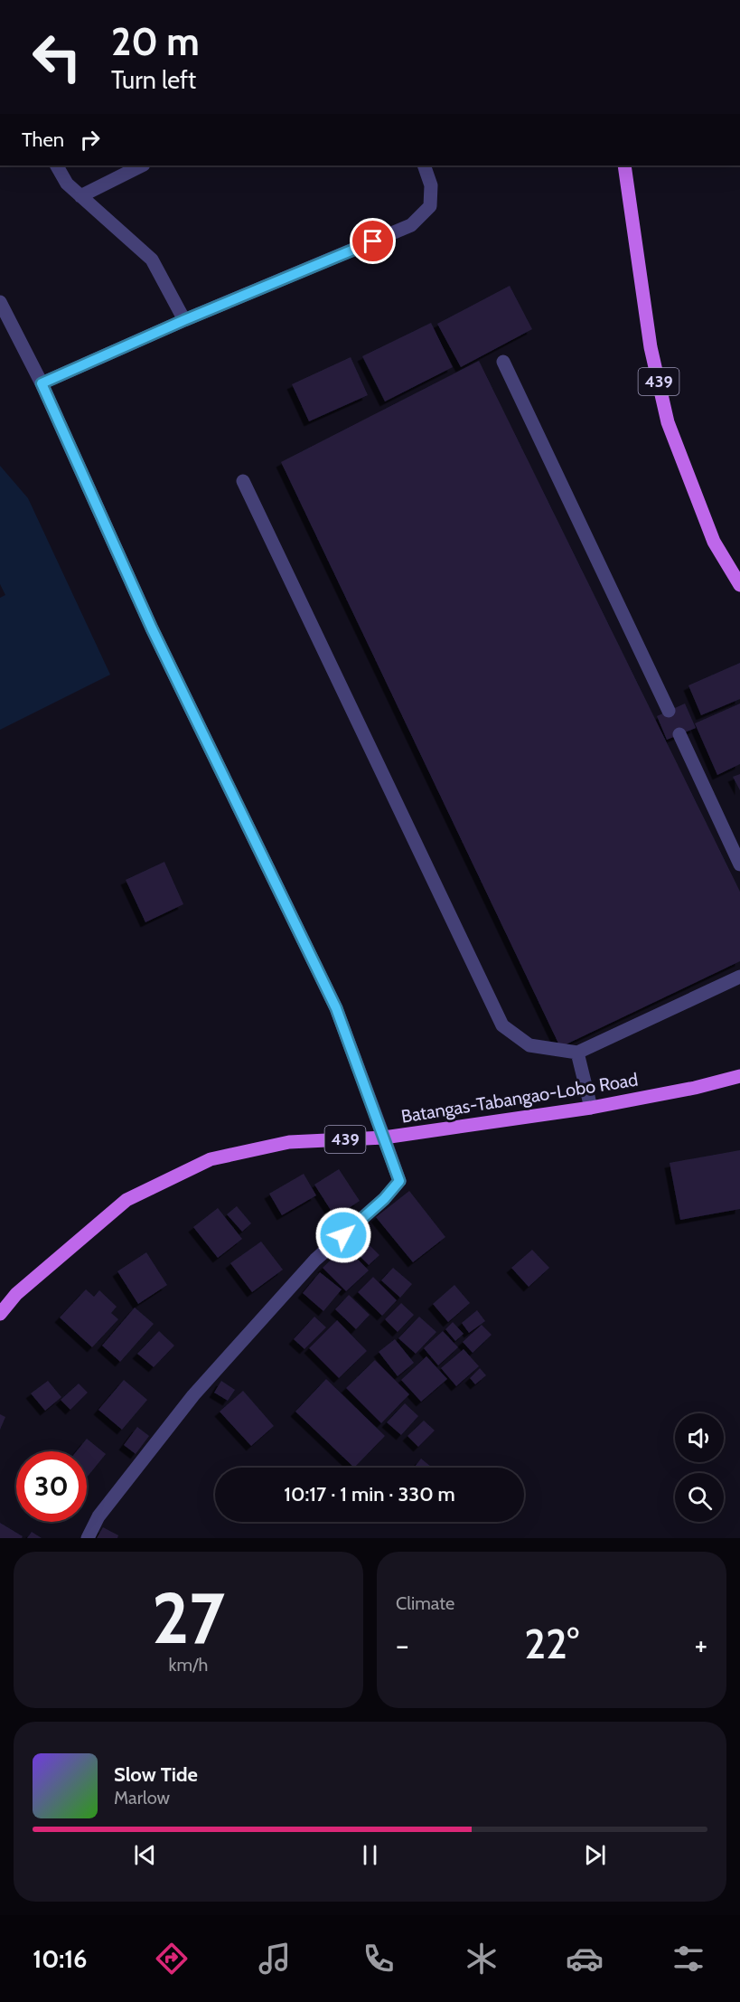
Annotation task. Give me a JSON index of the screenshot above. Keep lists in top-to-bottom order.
{
  "streets": {
    "main road": ["439", "Batangas-Tabangao-Lobo Road"]
  },
  "page": {
    "turn": ["20 m", "Turn left"],
    "then": "Then",
    "limit": "30",
    "trip": "10:17 · 1 min · 330 m",
    "tile": [
      ["27", "km/h"],
      "Climate"
    ],
    "heat": ["−", "22°", "+"],
    "song": ["Slow Tide", "Marlow"],
    "tabs": "10:16"
  }
}
